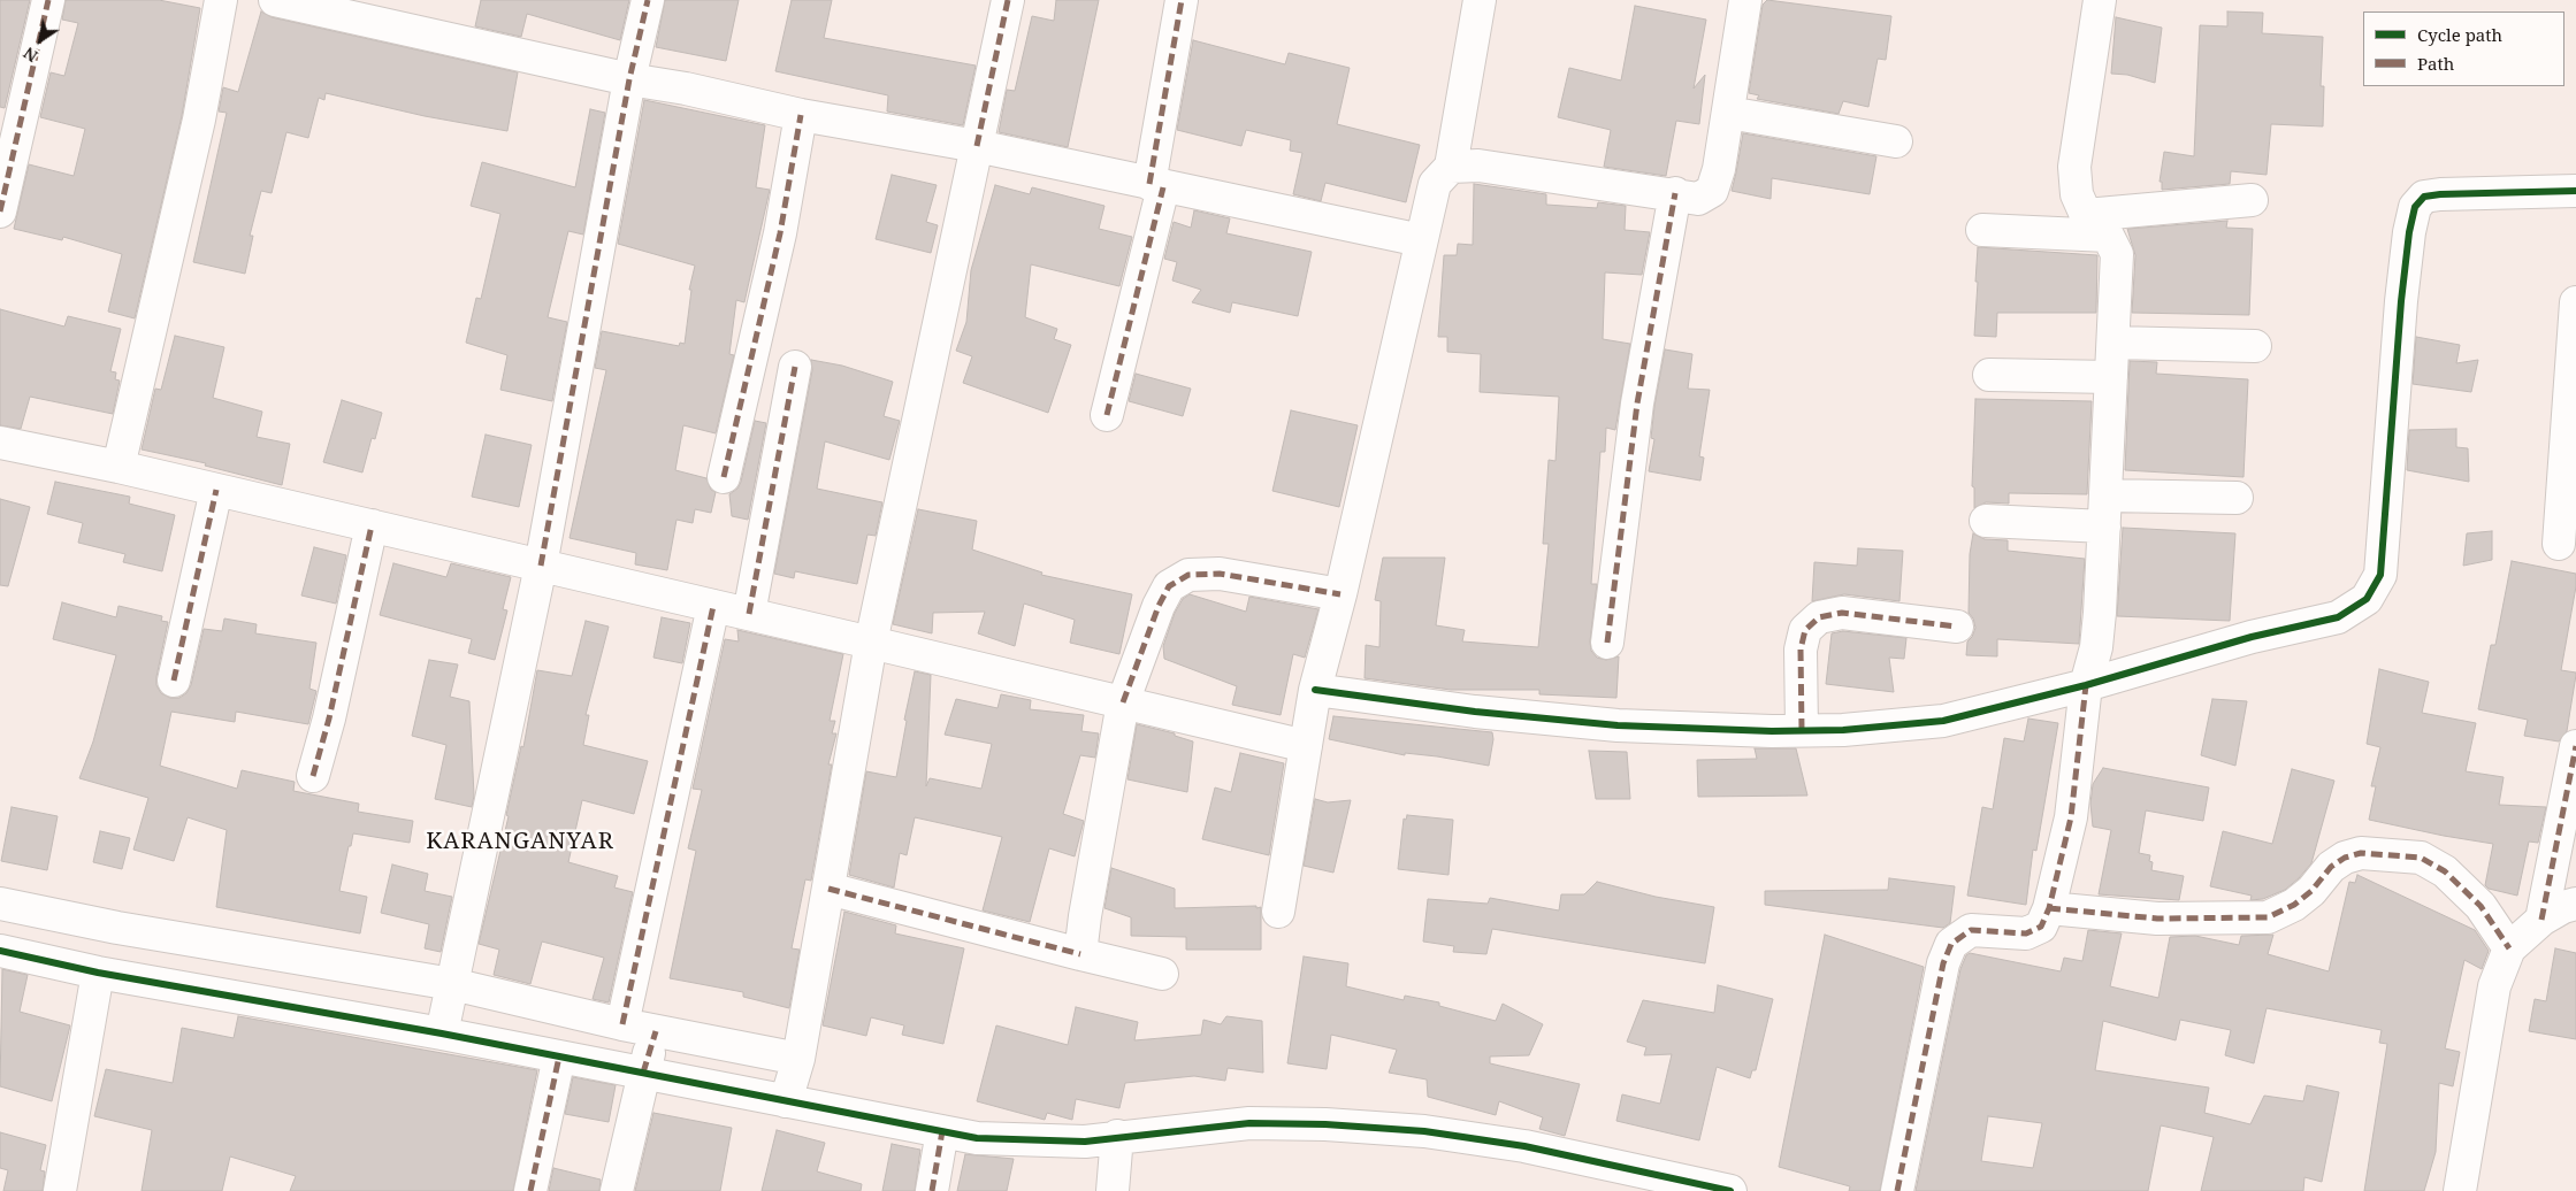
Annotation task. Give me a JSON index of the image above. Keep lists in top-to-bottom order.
{
  "districts": ["KARANGANYAR"],
  "legend": ["Cycle path", "Path"],
  "north": "bottom left"
}
